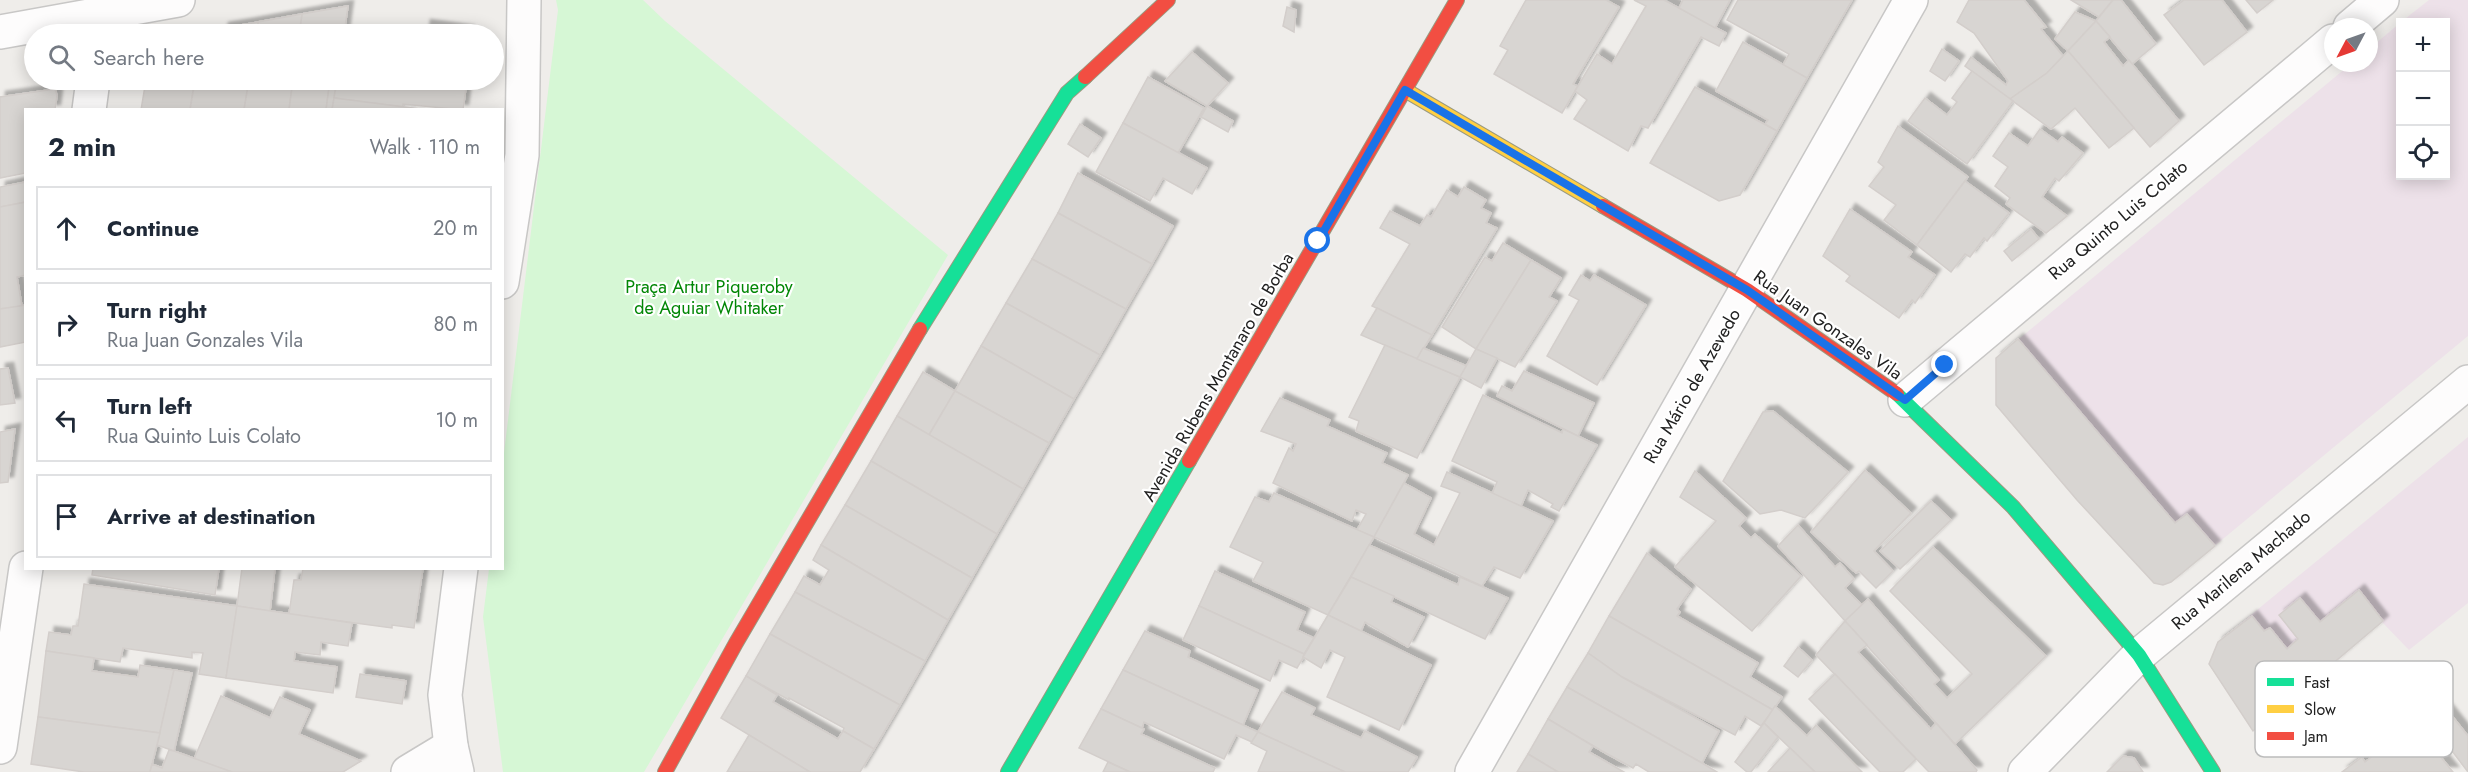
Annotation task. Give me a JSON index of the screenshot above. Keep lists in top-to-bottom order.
{
  "streets": {
    "street": [
      "Rua Quinto Luis Colato",
      "Rua Juan Gonzales Vila",
      "Avenida Rubens Montanaro de Borba",
      "Rua Mário de Azevedo",
      "Rua Marilena Machado"
    ]
  },
  "crossings": [
    ["Rua Quinto Luis Colato", "Rua Juan Gonzales Vila"],
    ["Rua Juan Gonzales Vila", "Avenida Rubens Montanaro de Borba"],
    ["Rua Juan Gonzales Vila", "Rua Mário de Azevedo"],
    ["Rua Juan Gonzales Vila", "Rua Marilena Machado"]
  ],
  "parks": ["Praça Artur Piqueroby de Aguiar Whitaker"],
  "legend": ["Fast", "Slow", "Jam"],
  "north": "bottom left",
  "page": {
    "map_buttons": ["+", "−"],
    "search": "Search here",
    "heading": ["2 min", "Walk · 110 m"],
    "list": [
      ["Continue", "20 m"],
      ["Turn right", "Rua Juan Gonzales Vila", "80 m"],
      ["Turn left", "Rua Quinto Luis Colato", "10 m"],
      "Arrive at destination"
    ]
  }
}
